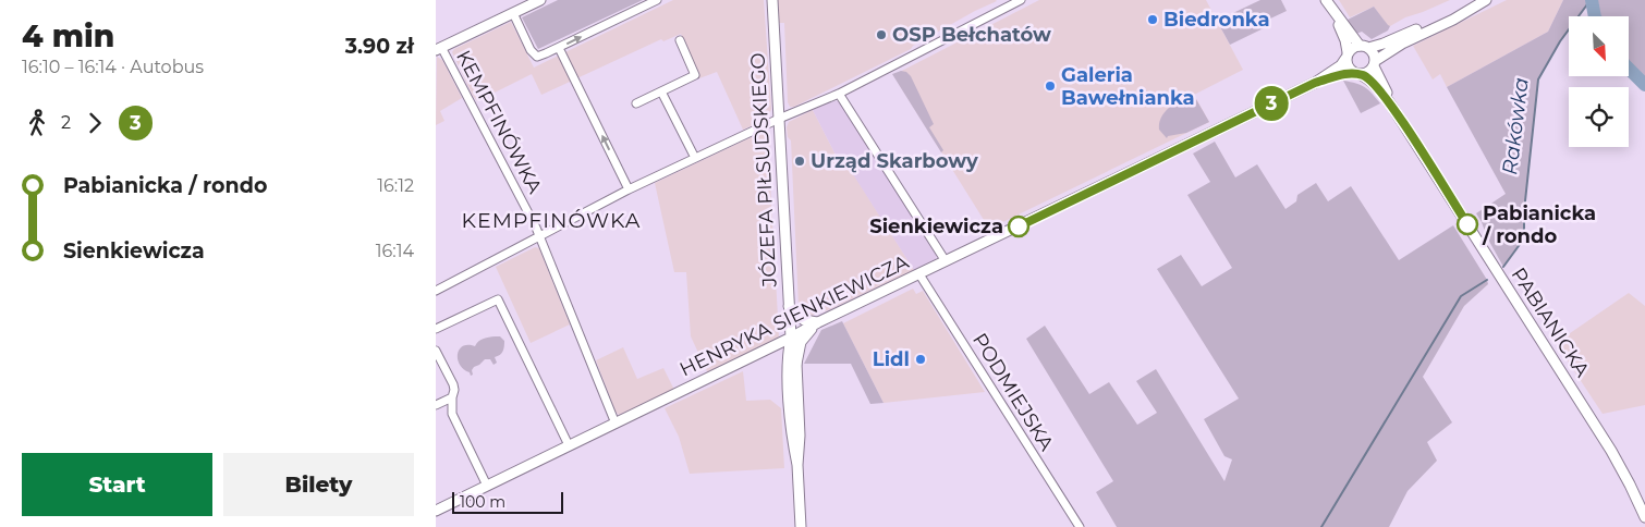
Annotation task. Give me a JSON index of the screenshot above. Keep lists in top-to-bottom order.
{
  "streets": {
    "main road": ["JÓZEFA PIŁSUDSKIEGO", "HENRYKA SIENKIEWICZA", "PABIANICKA"],
    "street": ["KEMPFINÓWKA", "PODMIEJSKA"]
  },
  "crossings": [
    ["KEMPFINÓWKA", "HENRYKA SIENKIEWICZA"],
    ["JÓZEFA PIŁSUDSKIEGO", "HENRYKA SIENKIEWICZA"],
    ["HENRYKA SIENKIEWICZA", "PABIANICKA"],
    ["HENRYKA SIENKIEWICZA", "PODMIEJSKA"]
  ],
  "districts": ["KEMPFINÓWKA"],
  "water": ["Rakówka"],
  "places": [
    "Biedronka",
    "OSP Bełchatów",
    "Galeria Bawełnianka",
    "Urząd Skarbowy",
    "Pabianicka / rondo",
    "Sienkiewicza",
    "Lidl"
  ],
  "lines": ["bus line 3"],
  "scale_bar": "100 m",
  "north": "bottom right",
  "page": {
    "heading": ["4 min", "16:10 – 16:14 · Autobus", "3.90 zł"],
    "on_map": "3",
    "legs": ["2", "3"],
    "list": [
      {
        "name": "Pabianicka / rondo",
        "value": "16:12"
      },
      {
        "name": "Sienkiewicza",
        "value": "16:14"
      }
    ],
    "buttons": ["Start", "Bilety"],
    "scale": "100 m"
  }
}
